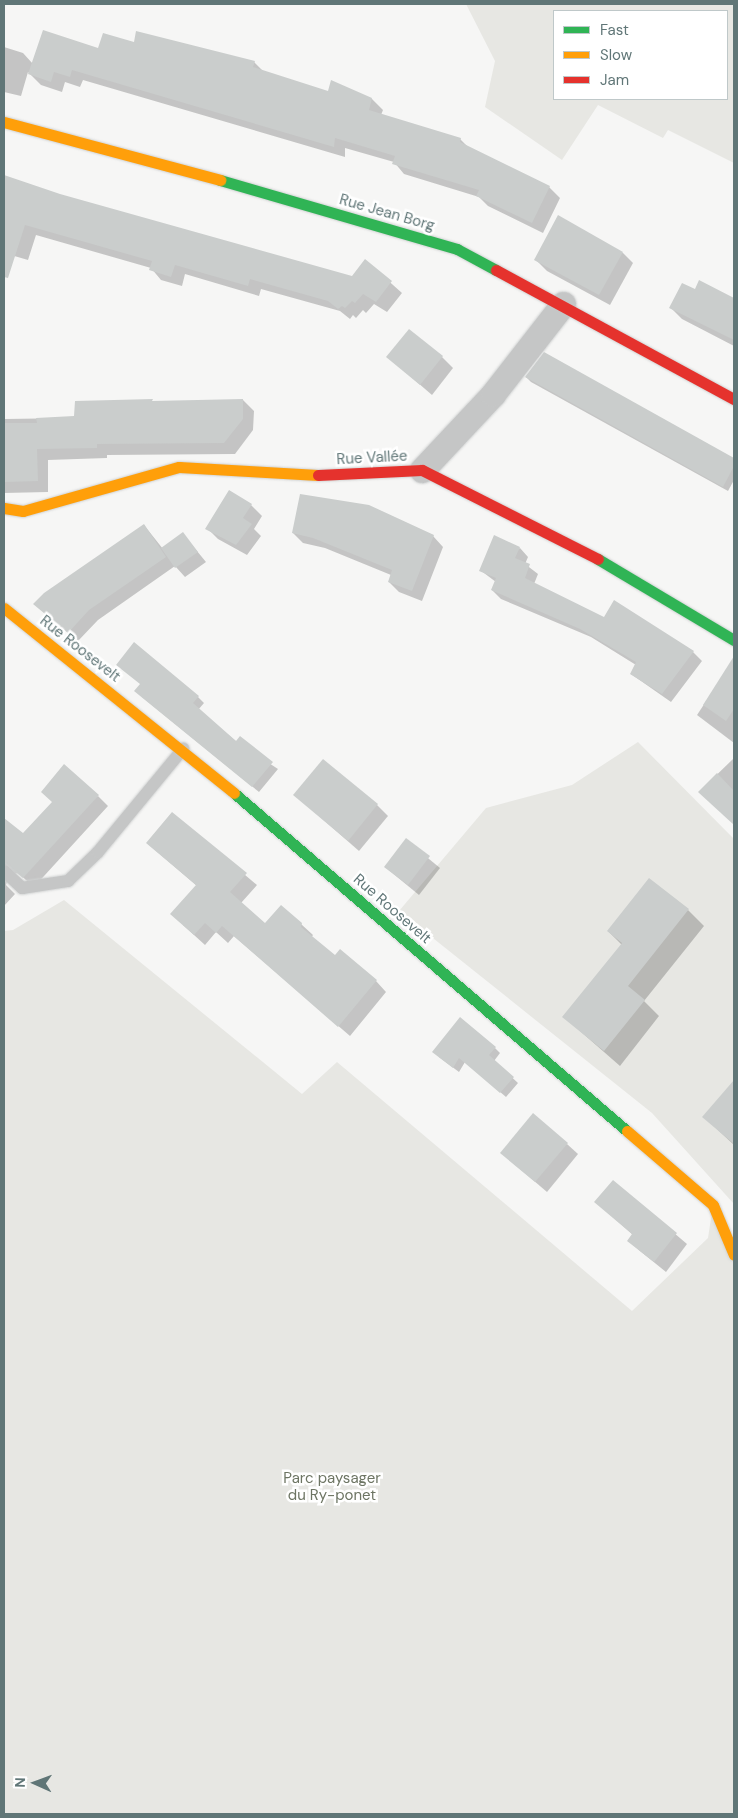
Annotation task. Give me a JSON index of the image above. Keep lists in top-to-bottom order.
{
  "streets": {
    "street": ["Rue Jean Borg", "Rue Vallée", "Rue Roosevelt"]
  },
  "parks": ["Parc paysager du Ry-ponet"],
  "legend": ["Fast", "Slow", "Jam"],
  "north": "left"
}
